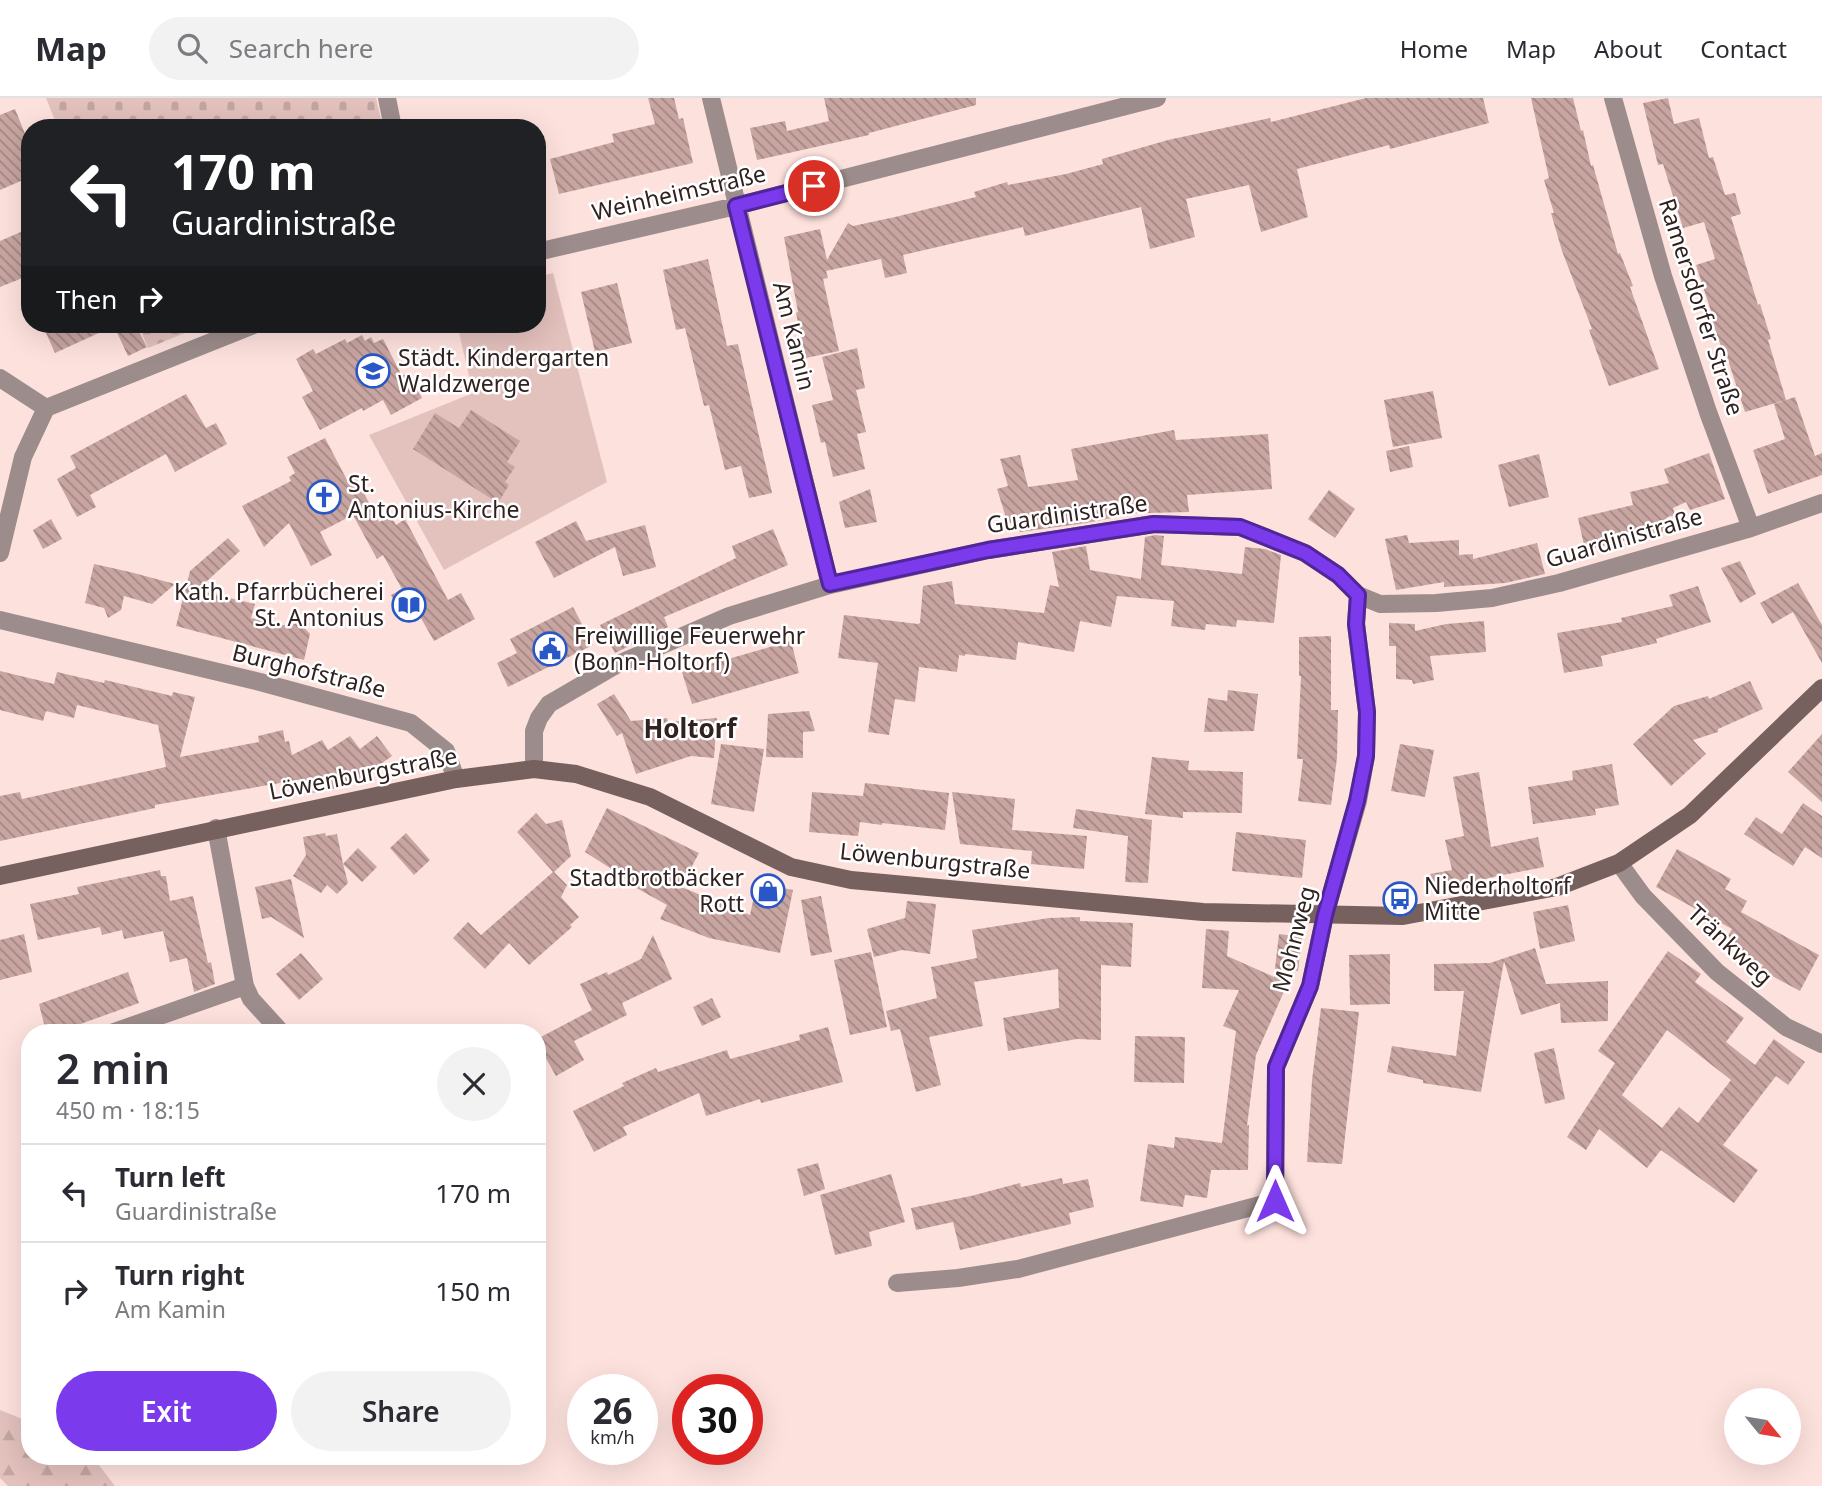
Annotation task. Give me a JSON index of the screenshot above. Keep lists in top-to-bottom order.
{
  "streets": {
    "street": [
      "Weinheimstraße",
      "Ramersdorfer Straße",
      "Am Kamin",
      "Guardinistraße",
      "Burghofstraße",
      "Löwenburgstraße",
      "Mohnweg",
      "Tränkweg"
    ]
  },
  "crossings": [
    ["Weinheimstraße", "Am Kamin"],
    ["Ramersdorfer Straße", "Guardinistraße"],
    ["Am Kamin", "Guardinistraße"],
    ["Guardinistraße", "Löwenburgstraße"],
    ["Guardinistraße", "Mohnweg"],
    ["Burghofstraße", "Löwenburgstraße"],
    ["Löwenburgstraße", "Mohnweg"],
    ["Löwenburgstraße", "Tränkweg"]
  ],
  "districts": ["Holtorf"],
  "places": {
    "school or university": ["Städt. Kindergarten Waldzwerge"],
    "church": ["St. Antonius-Kirche"],
    "library": ["Kath. Pfarrbücherei St. Antonius"],
    "public building": ["Freiwillige Feuerwehr (Bonn-Holtorf)"],
    "shop": ["Stadtbrotbäcker Rott"],
    "bus stop": ["Niederholtorf Mitte"]
  },
  "north": "bottom right",
  "page": {
    "header": "Map",
    "search": "Search here",
    "nav": [
      "Home",
      "Map",
      "About",
      "Contact"
    ],
    "turn": ["170 m", "Guardinistraße"],
    "then": "Then",
    "heading": ["2 min", "450 m · 18:15"],
    "list": [
      {
        "name": "Turn left",
        "note": "Guardinistraße",
        "value": "170 m"
      },
      {
        "name": "Turn right",
        "note": "Am Kamin",
        "value": "150 m"
      }
    ],
    "buttons": ["Exit", "Share"],
    "speed": "26 km/h",
    "limit": "30"
  }
}
